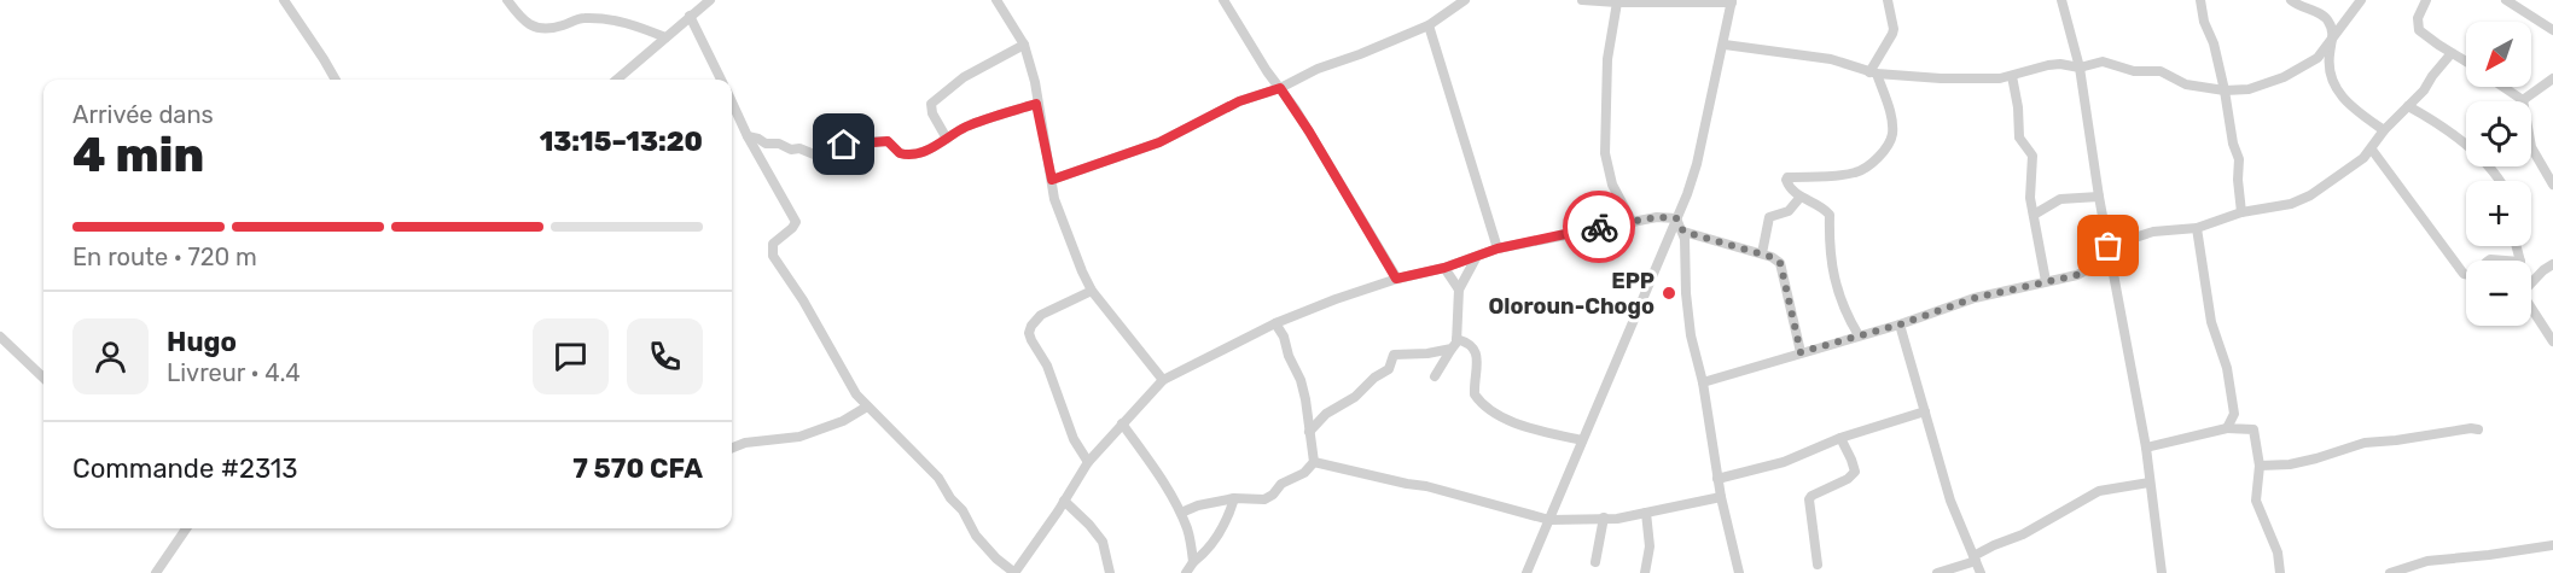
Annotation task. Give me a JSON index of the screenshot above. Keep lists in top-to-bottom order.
{
  "places": ["EPP Oloroun-Chogo"],
  "north": "bottom left",
  "page": {
    "map_buttons": ["+", "−"],
    "heading": ["4 min", "Arrivée dans", "13:15–13:20"],
    "panel": [
      "Hugo",
      "Livreur · 4.4",
      "Commande #2313",
      "7 570 CFA"
    ],
    "bar": "En route · 720 m"
  }
}
